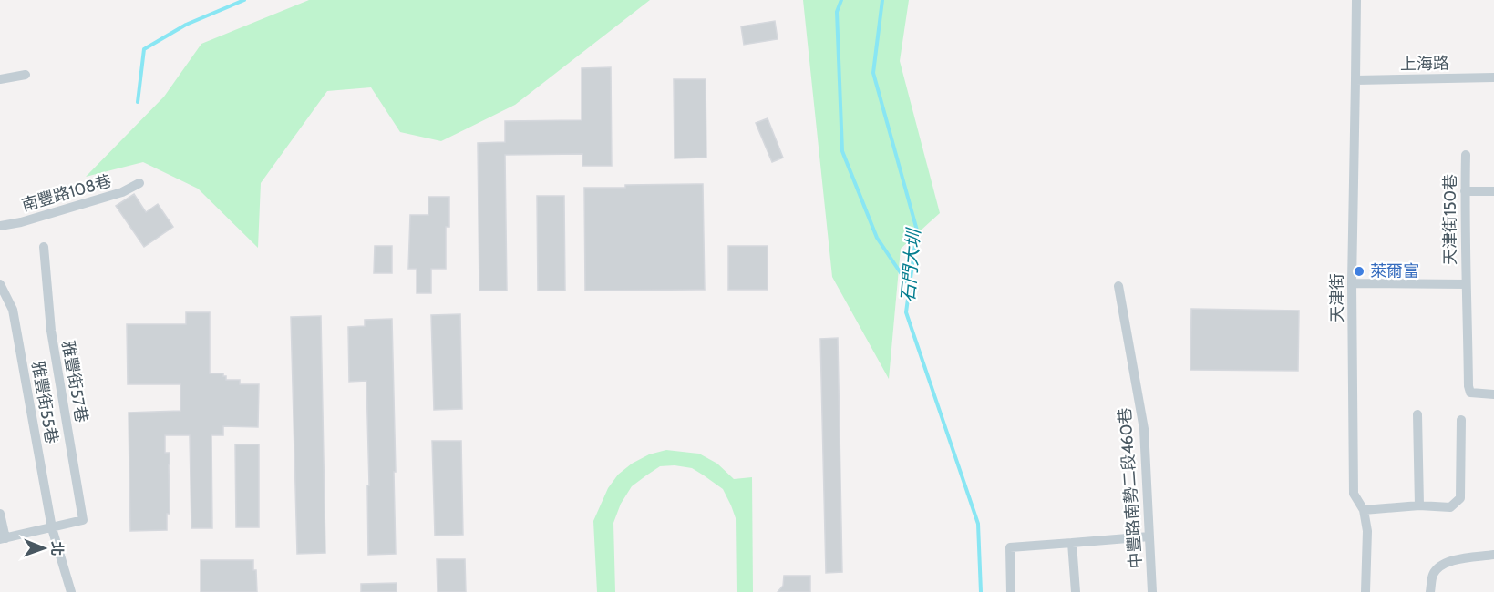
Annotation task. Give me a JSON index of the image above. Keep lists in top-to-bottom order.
{
  "streets": {
    "street": [
      "上海路",
      "南豐路108巷",
      "天津街150巷",
      "天津街",
      "雅豐街57巷",
      "雅豐街55巷",
      "中豐路南勢二段460巷"
    ]
  },
  "crossings": [
    ["上海路", "天津街"],
    ["天津街150巷", "天津街"],
    ["雅豐街57巷", "雅豐街55巷"]
  ],
  "water": ["石門大圳"],
  "places": ["萊爾富"],
  "north": "right"
}
